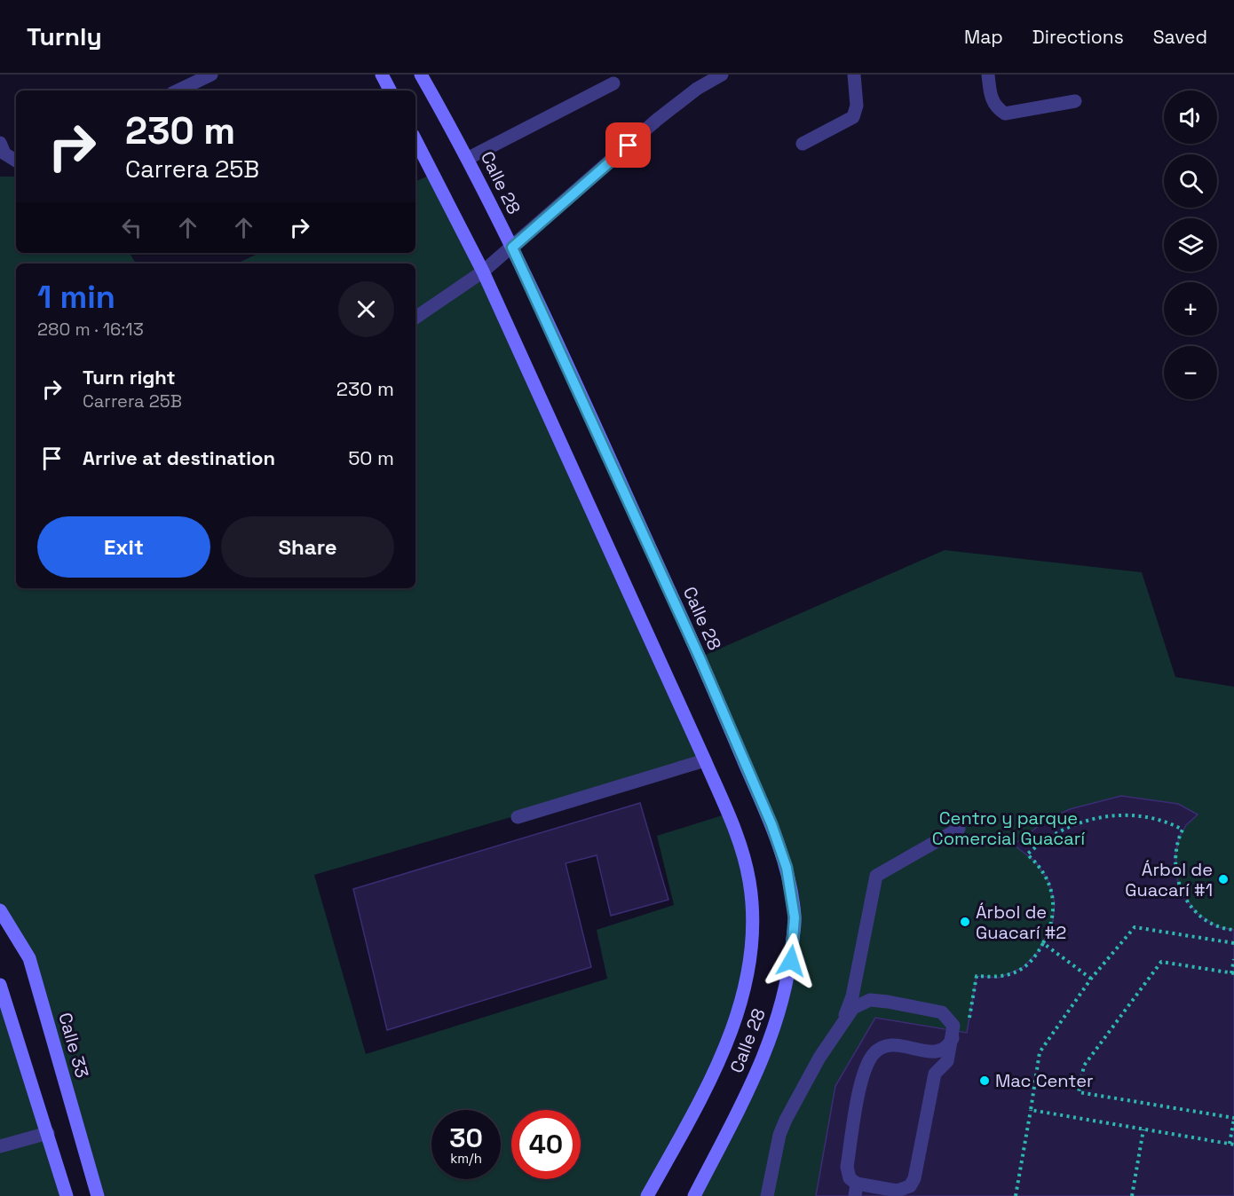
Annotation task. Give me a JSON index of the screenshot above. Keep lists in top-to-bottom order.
{
  "streets": {
    "street": ["Calle 28", "Calle 33"]
  },
  "parks": ["Centro y parque Comercial Guacarí"],
  "places": ["Árbol de Guacarí #1", "Árbol de Guacarí #2", "Mac Center"],
  "page": {
    "header": "Turnly",
    "nav": ["Map", "Directions", "Saved"],
    "map_buttons": ["+", "−"],
    "turn": ["230 m", "Carrera 25B"],
    "heading": ["1 min", "280 m · 16:13"],
    "list": [
      {
        "name": "Turn right",
        "note": "Carrera 25B",
        "value": "230 m"
      },
      {
        "name": "Arrive at destination",
        "value": "50 m"
      }
    ],
    "buttons": ["Exit", "Share"],
    "speed": "30 km/h",
    "limit": "40"
  }
}
